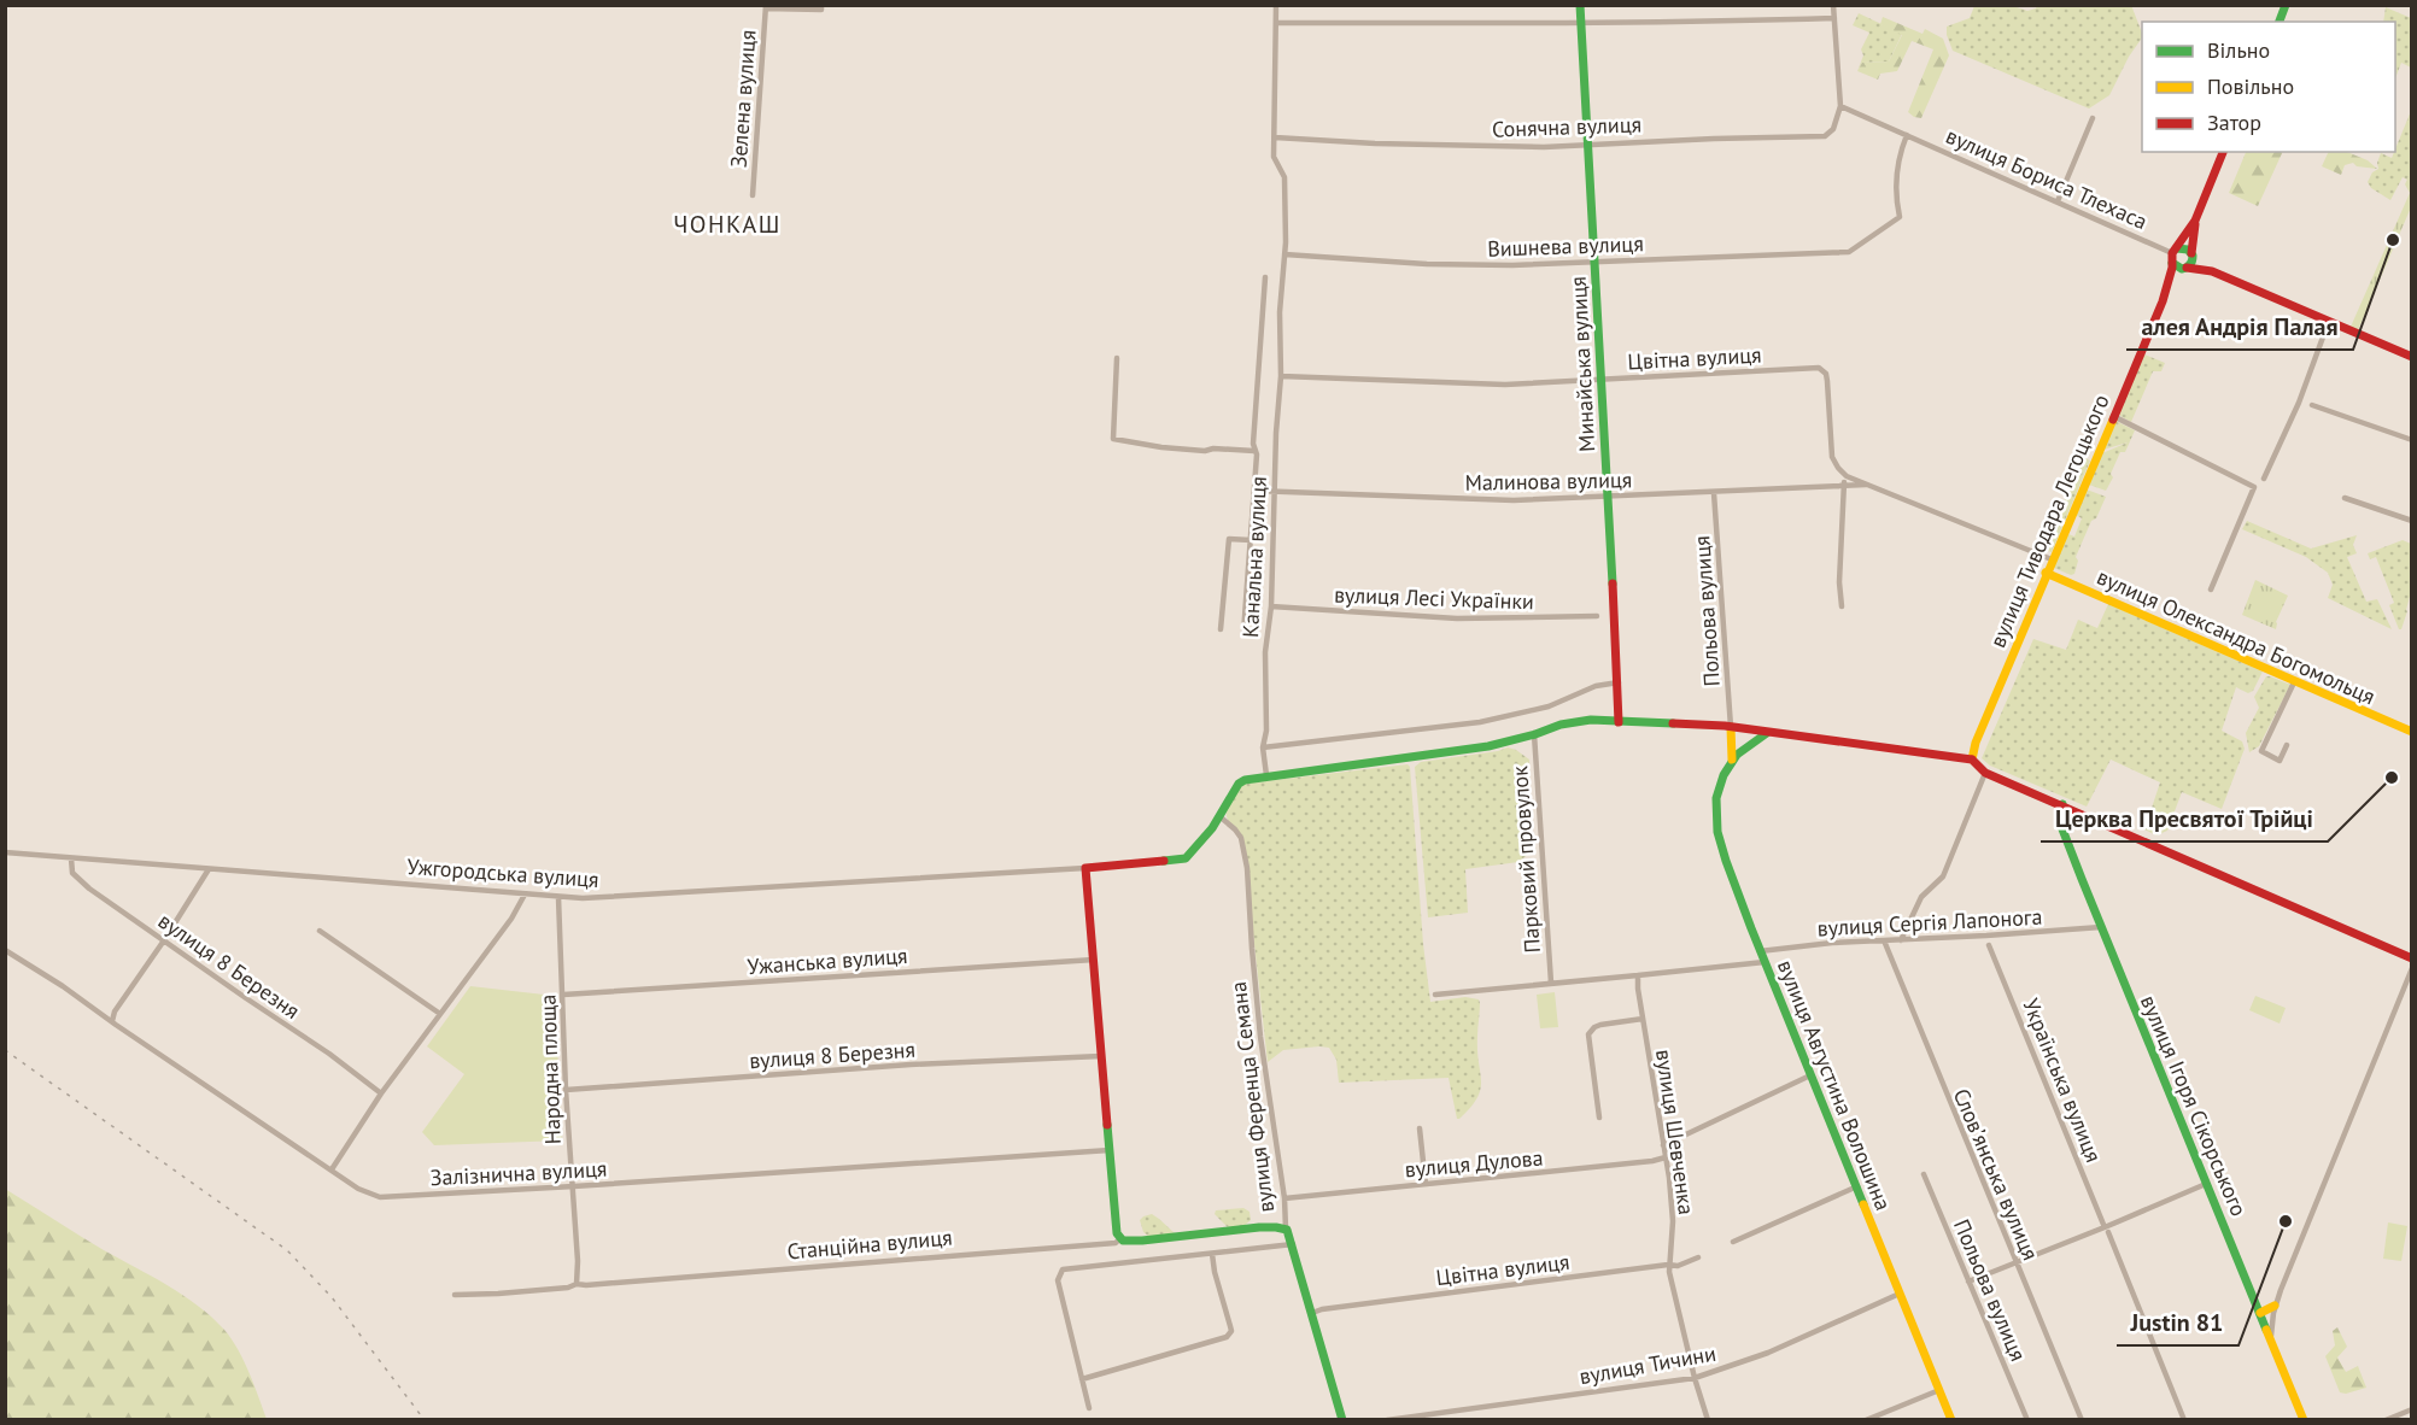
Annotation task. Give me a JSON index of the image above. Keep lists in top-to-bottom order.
{
  "streets": {
    "street": [
      "Зелена вулиця",
      "Сонячна вулиця",
      "вулиця Бориса Тлехаса",
      "Вишнева вулиця",
      "Цвітна вулиця",
      "Минайська вулиця",
      "Малинова вулиця",
      "вулиця Тиводара Легоцького",
      "Канальна вулиця",
      "вулиця Лесі Українки",
      "Польова вулиця",
      "вулиця Олександра Богомольця",
      "Парковий провулок",
      "Ужгородська вулиця",
      "вулиця Сергія Лапонога",
      "Ужанська вулиця",
      "вулиця 8 Березня",
      "Народна площа",
      "Українська вулиця",
      "вулиця Августина Волошина",
      "вулиця Ференца Семана",
      "вулиця Ігоря Сікорського",
      "вулиця Шевченка",
      "вулиця Дулова",
      "Залізнична вулиця",
      "Словʼянська вулиця",
      "Станційна вулиця",
      "вулиця Тичини"
    ]
  },
  "crossings": [
    ["Сонячна вулиця", "вулиця Бориса Тлехаса"],
    ["Сонячна вулиця", "Минайська вулиця"],
    ["Сонячна вулиця", "Канальна вулиця"],
    ["вулиця Бориса Тлехаса", "Вишнева вулиця"],
    ["вулиця Бориса Тлехаса", "вулиця Тиводара Легоцького"],
    ["Вишнева вулиця", "Минайська вулиця"],
    ["Вишнева вулиця", "Канальна вулиця"],
    ["Цвітна вулиця", "Минайська вулиця"],
    ["Цвітна вулиця", "Канальна вулиця"],
    ["Цвітна вулиця", "вулиця Ференца Семана"],
    ["Цвітна вулиця", "вулиця Шевченка"],
    ["Минайська вулиця", "Малинова вулиця"],
    ["Малинова вулиця", "Канальна вулиця"],
    ["Малинова вулиця", "Польова вулиця"],
    ["вулиця Тиводара Легоцького", "вулиця Олександра Богомольця"],
    ["Канальна вулиця", "вулиця Лесі Українки"],
    ["Польова вулиця", "вулиця Августина Волошина"],
    ["Ужгородська вулиця", "вулиця 8 Березня"],
    ["Ужгородська вулиця", "Народна площа"],
    ["вулиця Сергія Лапонога", "вулиця Августина Волошина"],
    ["вулиця Сергія Лапонога", "вулиця Ігоря Сікорського"],
    ["вулиця Сергія Лапонога", "Словʼянська вулиця"],
    ["Ужанська вулиця", "Народна площа"],
    ["вулиця 8 Березня", "Народна площа"],
    ["Народна площа", "Залізнична вулиця"],
    ["Народна площа", "Станційна вулиця"],
    ["вулиця Августина Волошина", "вулиця Тичини"],
    ["вулиця Ференца Семана", "вулиця Дулова"],
    ["вулиця Ференца Семана", "Станційна вулиця"],
    ["вулиця Шевченка", "вулиця Дулова"],
    ["вулиця Шевченка", "вулиця Тичини"]
  ],
  "districts": ["ЧОНКАШ"],
  "places": ["алея Андрія Палая", "Церква Пресвятої Трійці", "Justin 81"],
  "legend": ["Вільно", "Повільно", "Затор"]
}
